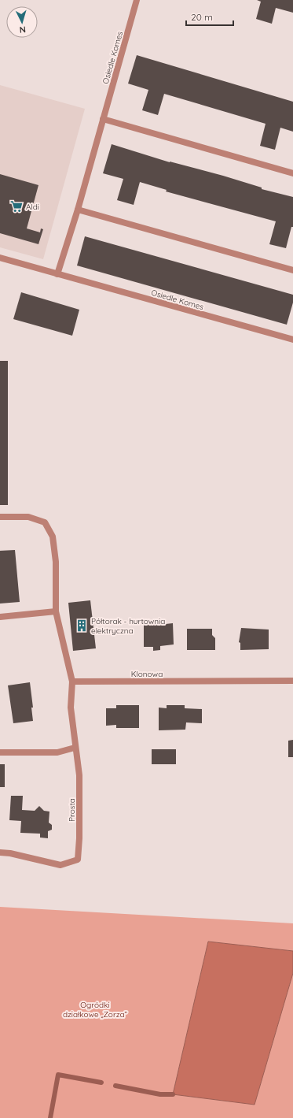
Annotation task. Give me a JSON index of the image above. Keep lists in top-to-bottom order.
{
  "streets": {
    "street": ["Osiedle Komes", "Klonowa", "Prosta"]
  },
  "crossings": [
    ["Klonowa", "Prosta"]
  ],
  "parks": ["Ogródki działkowe „Zorza”"],
  "places": {
    "supermarket": ["Aldi"],
    "building": ["Półtorak - hurtownia elektryczna"]
  },
  "scale_bar": "20 m",
  "north": "bottom"
}
